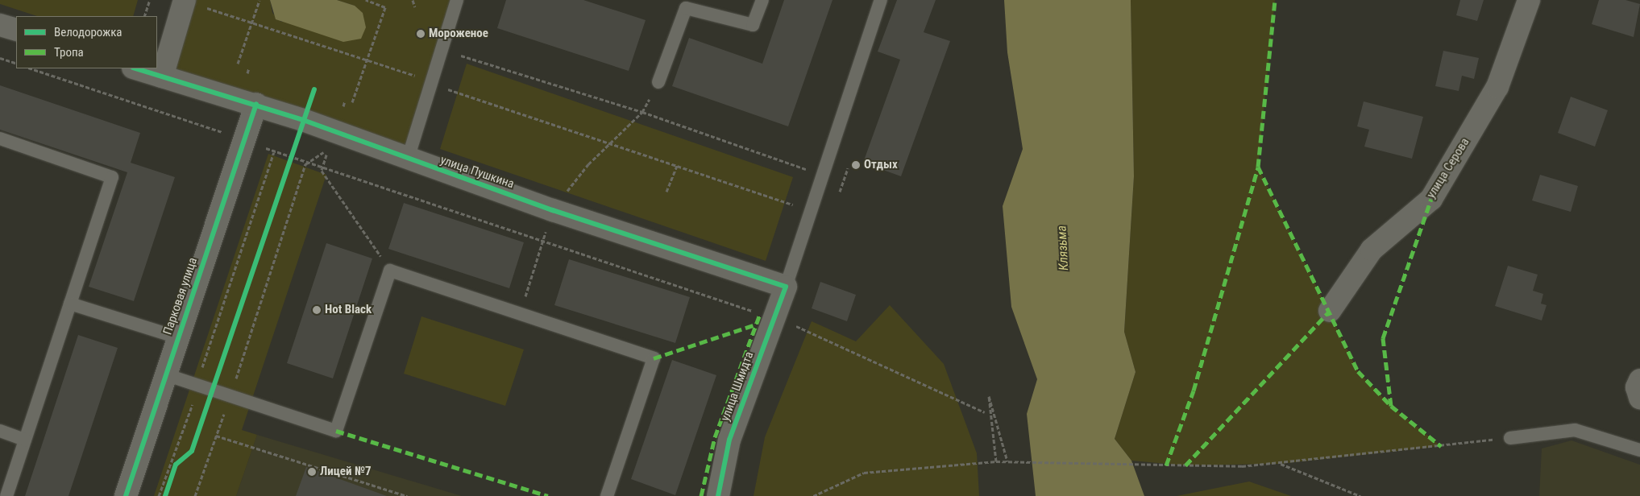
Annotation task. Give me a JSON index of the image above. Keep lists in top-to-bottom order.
{
  "streets": {
    "street": [
      "улица Серова",
      "улица Пушкина",
      "Парковая улица",
      "улица Шмидта"
    ]
  },
  "crossings": [
    ["улица Пушкина", "Парковая улица"],
    ["улица Пушкина", "улица Шмидта"]
  ],
  "water": ["Клязьма"],
  "places": [
    "Мороженое",
    "Отдых",
    "Hot Black",
    "Лицей №7"
  ],
  "legend": ["Велодорожка", "Тропа"]
}
